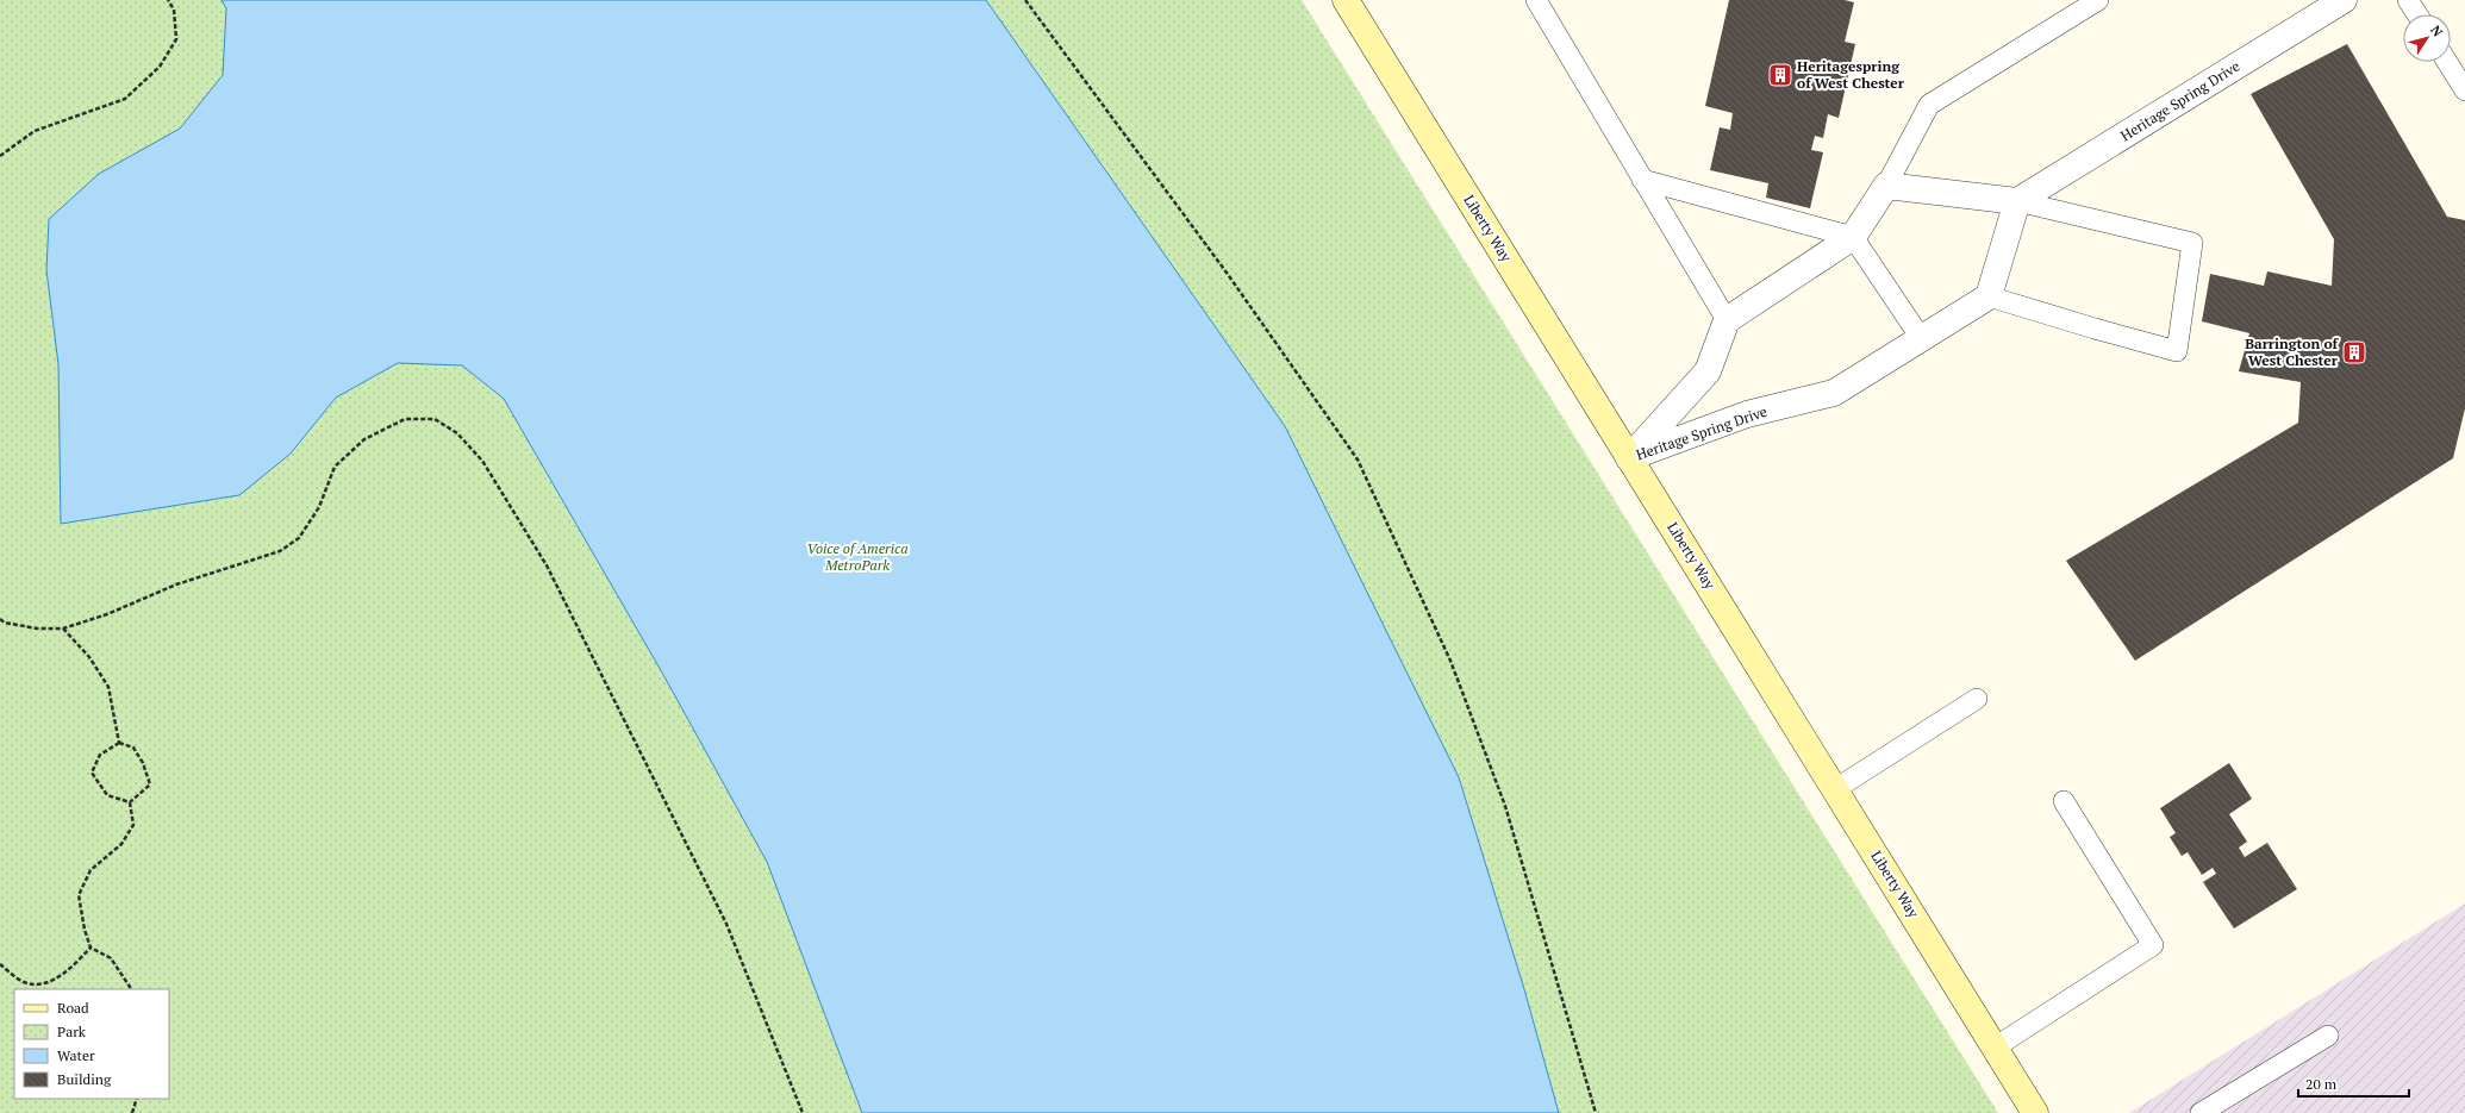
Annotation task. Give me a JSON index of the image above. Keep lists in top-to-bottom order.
{
  "streets": {
    "main road": ["Liberty Way"],
    "street": ["Heritage Spring Drive"]
  },
  "crossings": [
    ["Heritage Spring Drive", "Liberty Way"]
  ],
  "parks": ["Voice of America MetroPark"],
  "places": {
    "building": ["Heritagespring of West Chester", "Barrington of West Chester"]
  },
  "legend": [
    "Road",
    "Park",
    "Water",
    "Building"
  ],
  "scale_bar": "20 m",
  "north": "top right"
}
